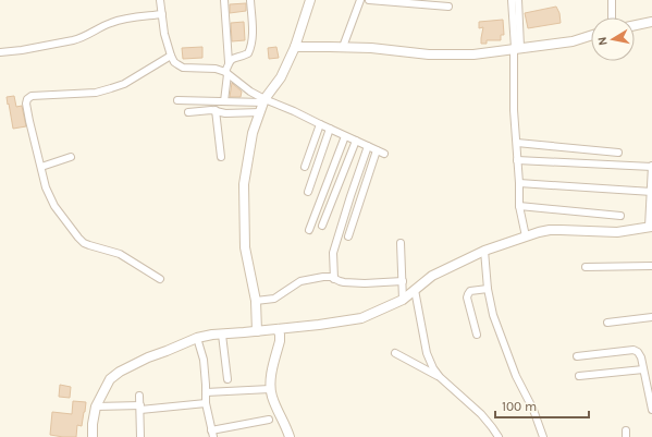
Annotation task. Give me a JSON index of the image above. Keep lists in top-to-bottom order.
{
  "scale_bar": "100 m",
  "north": "left"
}
